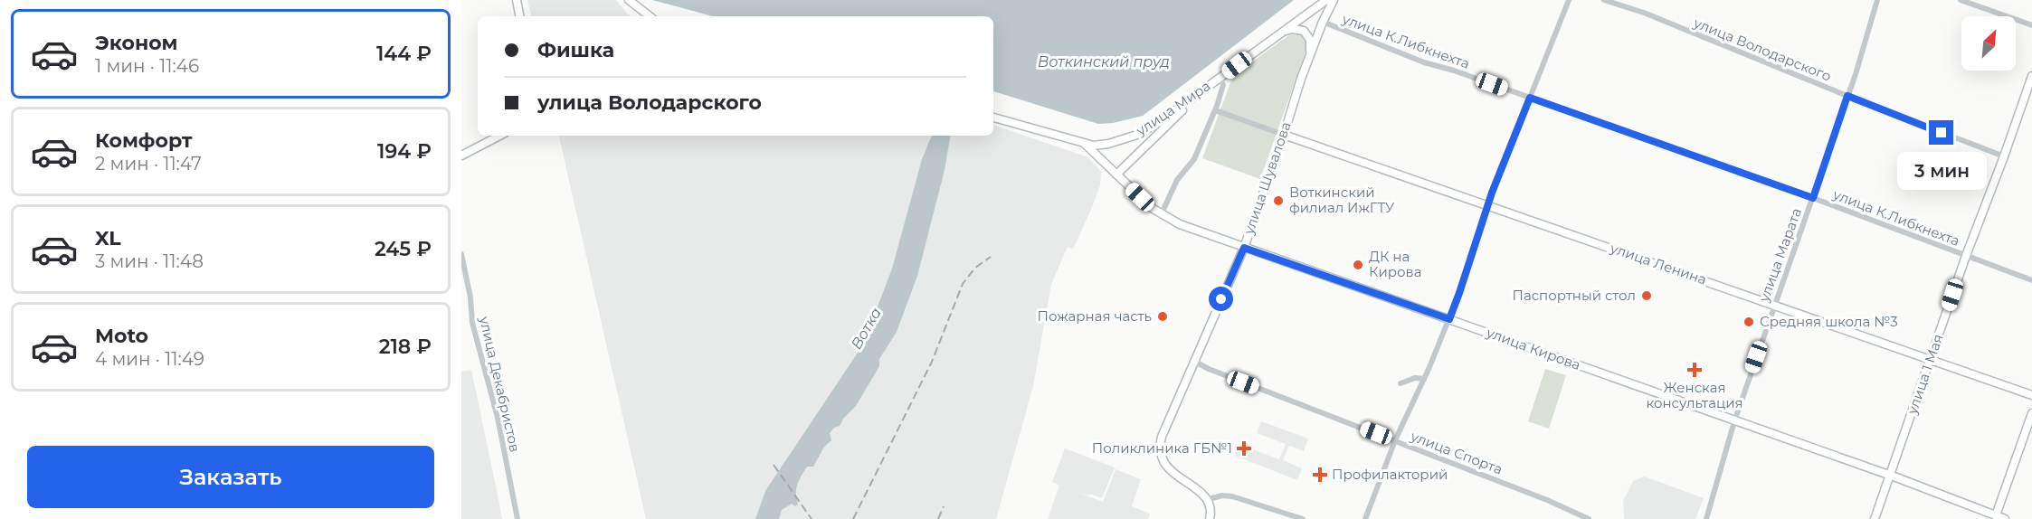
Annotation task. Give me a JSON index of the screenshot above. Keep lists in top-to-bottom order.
{
  "streets": {
    "main road": [
      "улица Мира",
      "улица Шувалова",
      "улица Ленина",
      "улица Кирова",
      "улица 1 Мая"
    ],
    "street": [
      "улица К.Либкнехта",
      "улица Володарского",
      "улица Марата",
      "улица Декабристов",
      "улица Спорта"
    ]
  },
  "crossings": [
    ["улица К.Либкнехта", "улица Марата"],
    ["улица К.Либкнехта", "улица 1 Мая"],
    ["улица Володарского", "улица Марата"],
    ["улица Володарского", "улица 1 Мая"],
    ["улица Мира", "улица Кирова"],
    ["улица Шувалова", "улица Ленина"],
    ["улица Шувалова", "улица Кирова"],
    ["улица Шувалова", "улица Спорта"],
    ["улица Марата", "улица Ленина"],
    ["улица Марата", "улица Кирова"],
    ["улица Ленина", "улица 1 Мая"],
    ["улица Кирова", "улица 1 Мая"]
  ],
  "water": ["Воткинский пруд", "Вотка"],
  "places": {
    "other": [
      "Воткинский филиал ИжГТУ",
      "ДК на Кирова",
      "Паспортный стол",
      "Пожарная часть",
      "Средняя школа №3"
    ],
    "health": ["Женская консультация", "Поликлиника ГБ№1", "Профилакторий"]
  },
  "north": "top right",
  "page": {
    "list": [
      {
        "name": "Эконом",
        "note": "1 мин · 11:46",
        "value": "144 ₽"
      },
      {
        "name": "Комфорт",
        "note": "2 мин · 11:47",
        "value": "194 ₽"
      },
      {
        "name": "XL",
        "note": "3 мин · 11:48",
        "value": "245 ₽"
      },
      {
        "name": "Moto",
        "note": "4 мин · 11:49",
        "value": "218 ₽"
      }
    ],
    "banner": ["Фишка", "улица Володарского"],
    "bubble": "3 мин",
    "buttons": "Заказать"
  }
}
